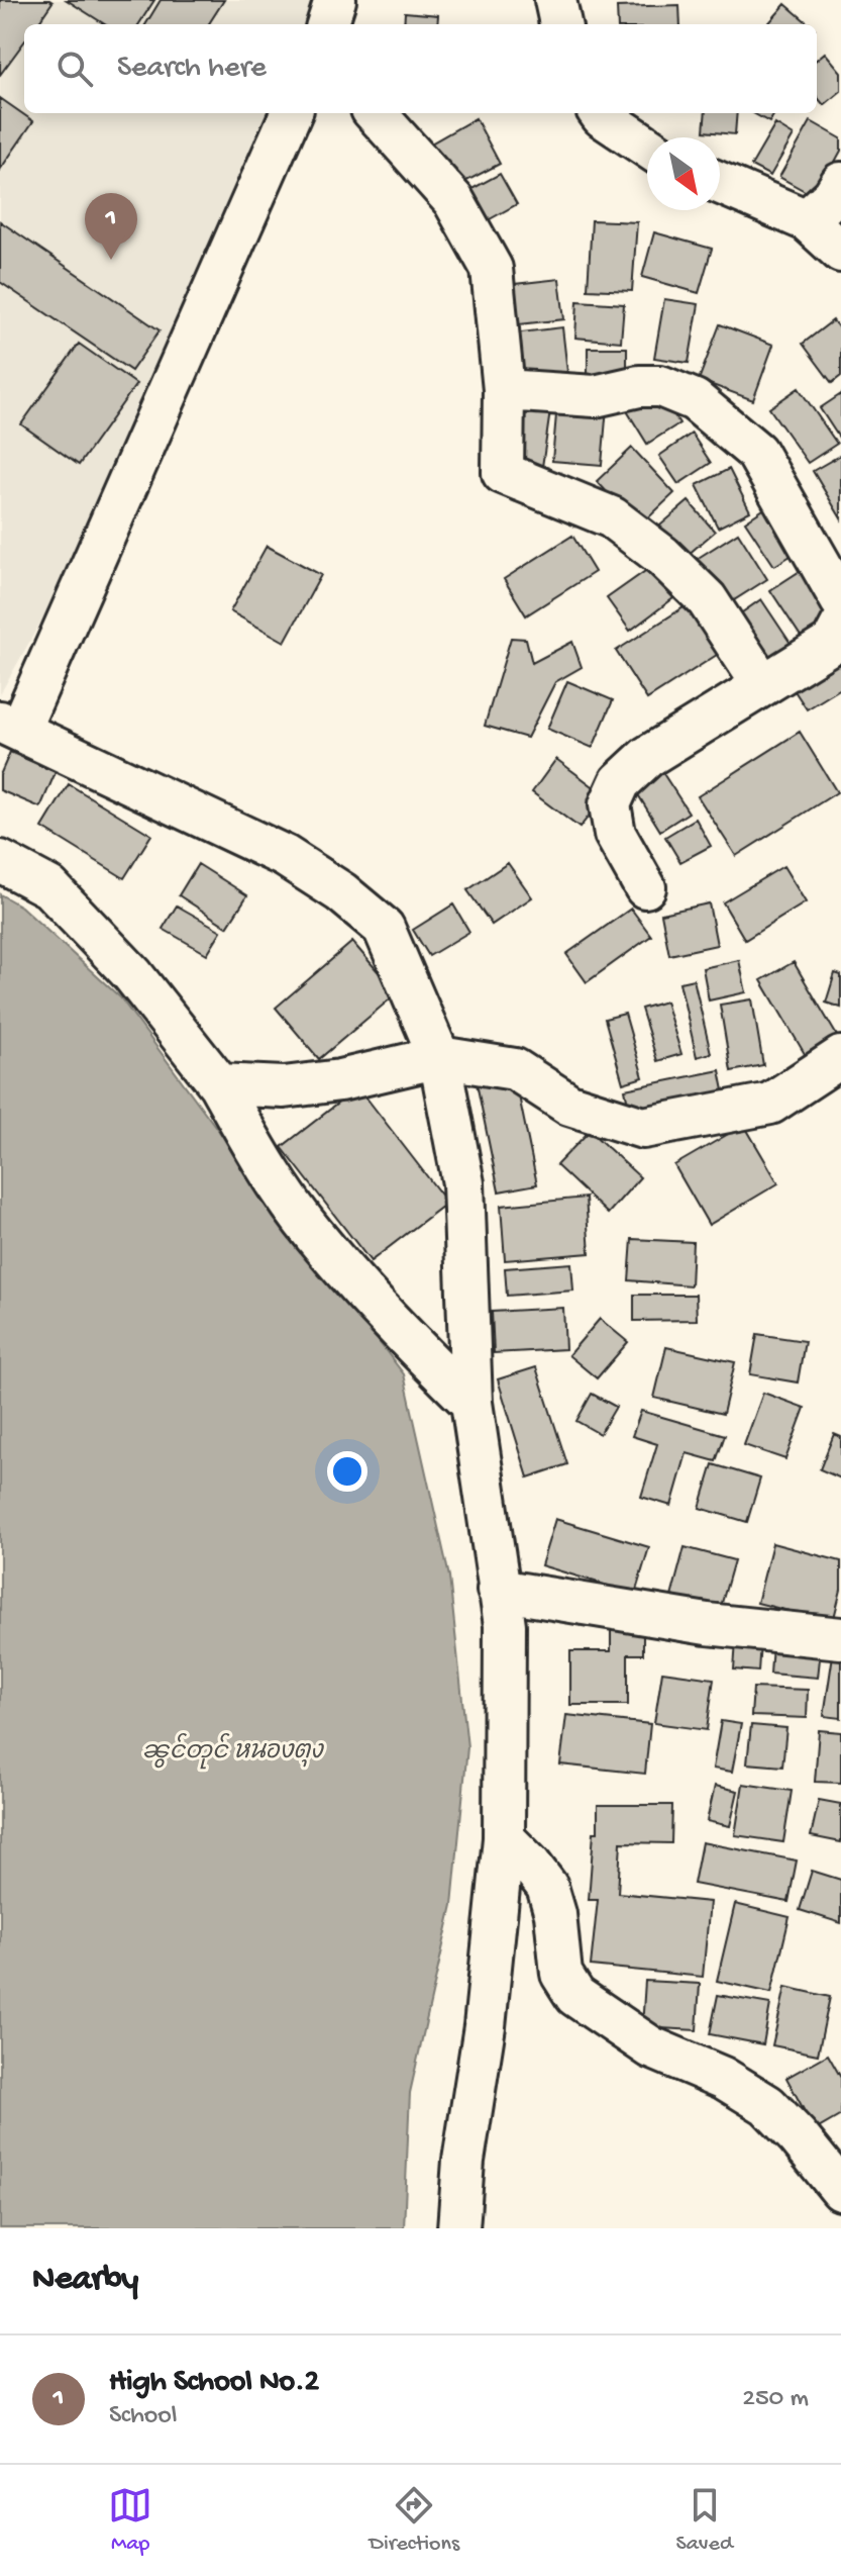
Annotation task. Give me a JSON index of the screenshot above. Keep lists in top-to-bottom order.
{
  "water": ["ၼွင်တုင် หนองตุง"],
  "north": "bottom right",
  "page": {
    "search": "Search here",
    "pins": "1",
    "heading": "Nearby",
    "list": [
      {
        "mark": "1",
        "name": "High School No.2",
        "note": "School",
        "value": "250 m"
      }
    ],
    "nav": ["Map", "Directions", "Saved"]
  }
}
